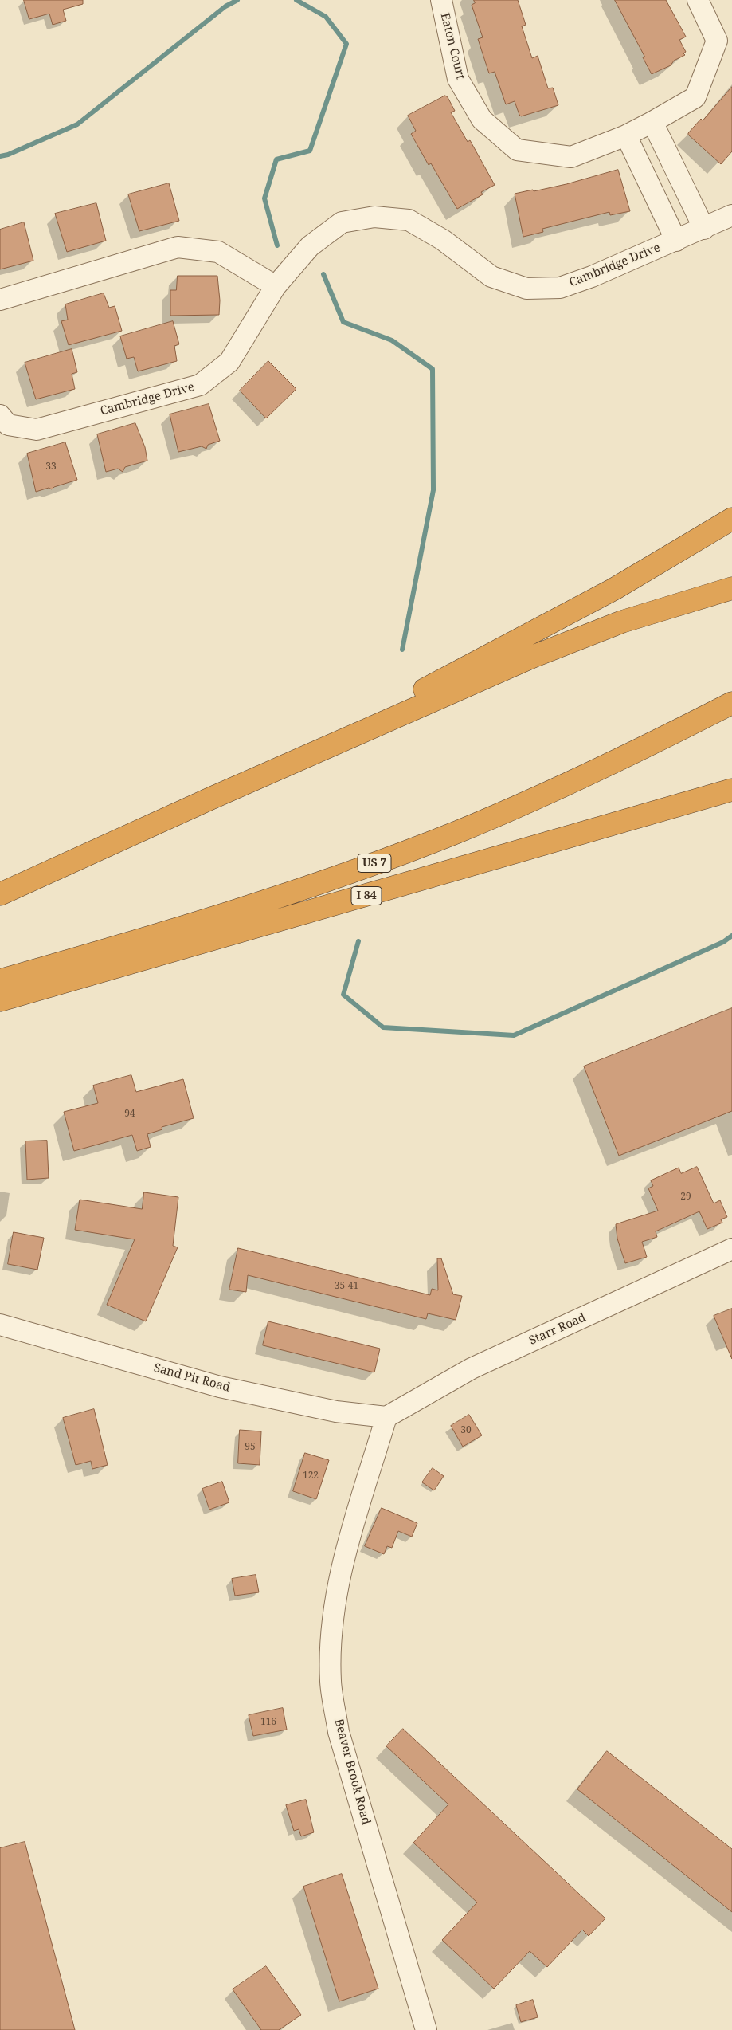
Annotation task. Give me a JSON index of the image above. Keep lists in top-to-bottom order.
{
  "streets": {
    "highway": ["US 7", "I 84"],
    "street": [
      "Eaton Court",
      "Cambridge Drive",
      "Starr Road",
      "Sand Pit Road",
      "Beaver Brook Road"
    ]
  },
  "crossings": [
    ["Starr Road", "Sand Pit Road"],
    ["Starr Road", "Beaver Brook Road"],
    ["Sand Pit Road", "Beaver Brook Road"]
  ],
  "house_numbers": [
    "33",
    "94",
    "29",
    "35-41",
    "30",
    "95",
    "122",
    "116"
  ]
}
